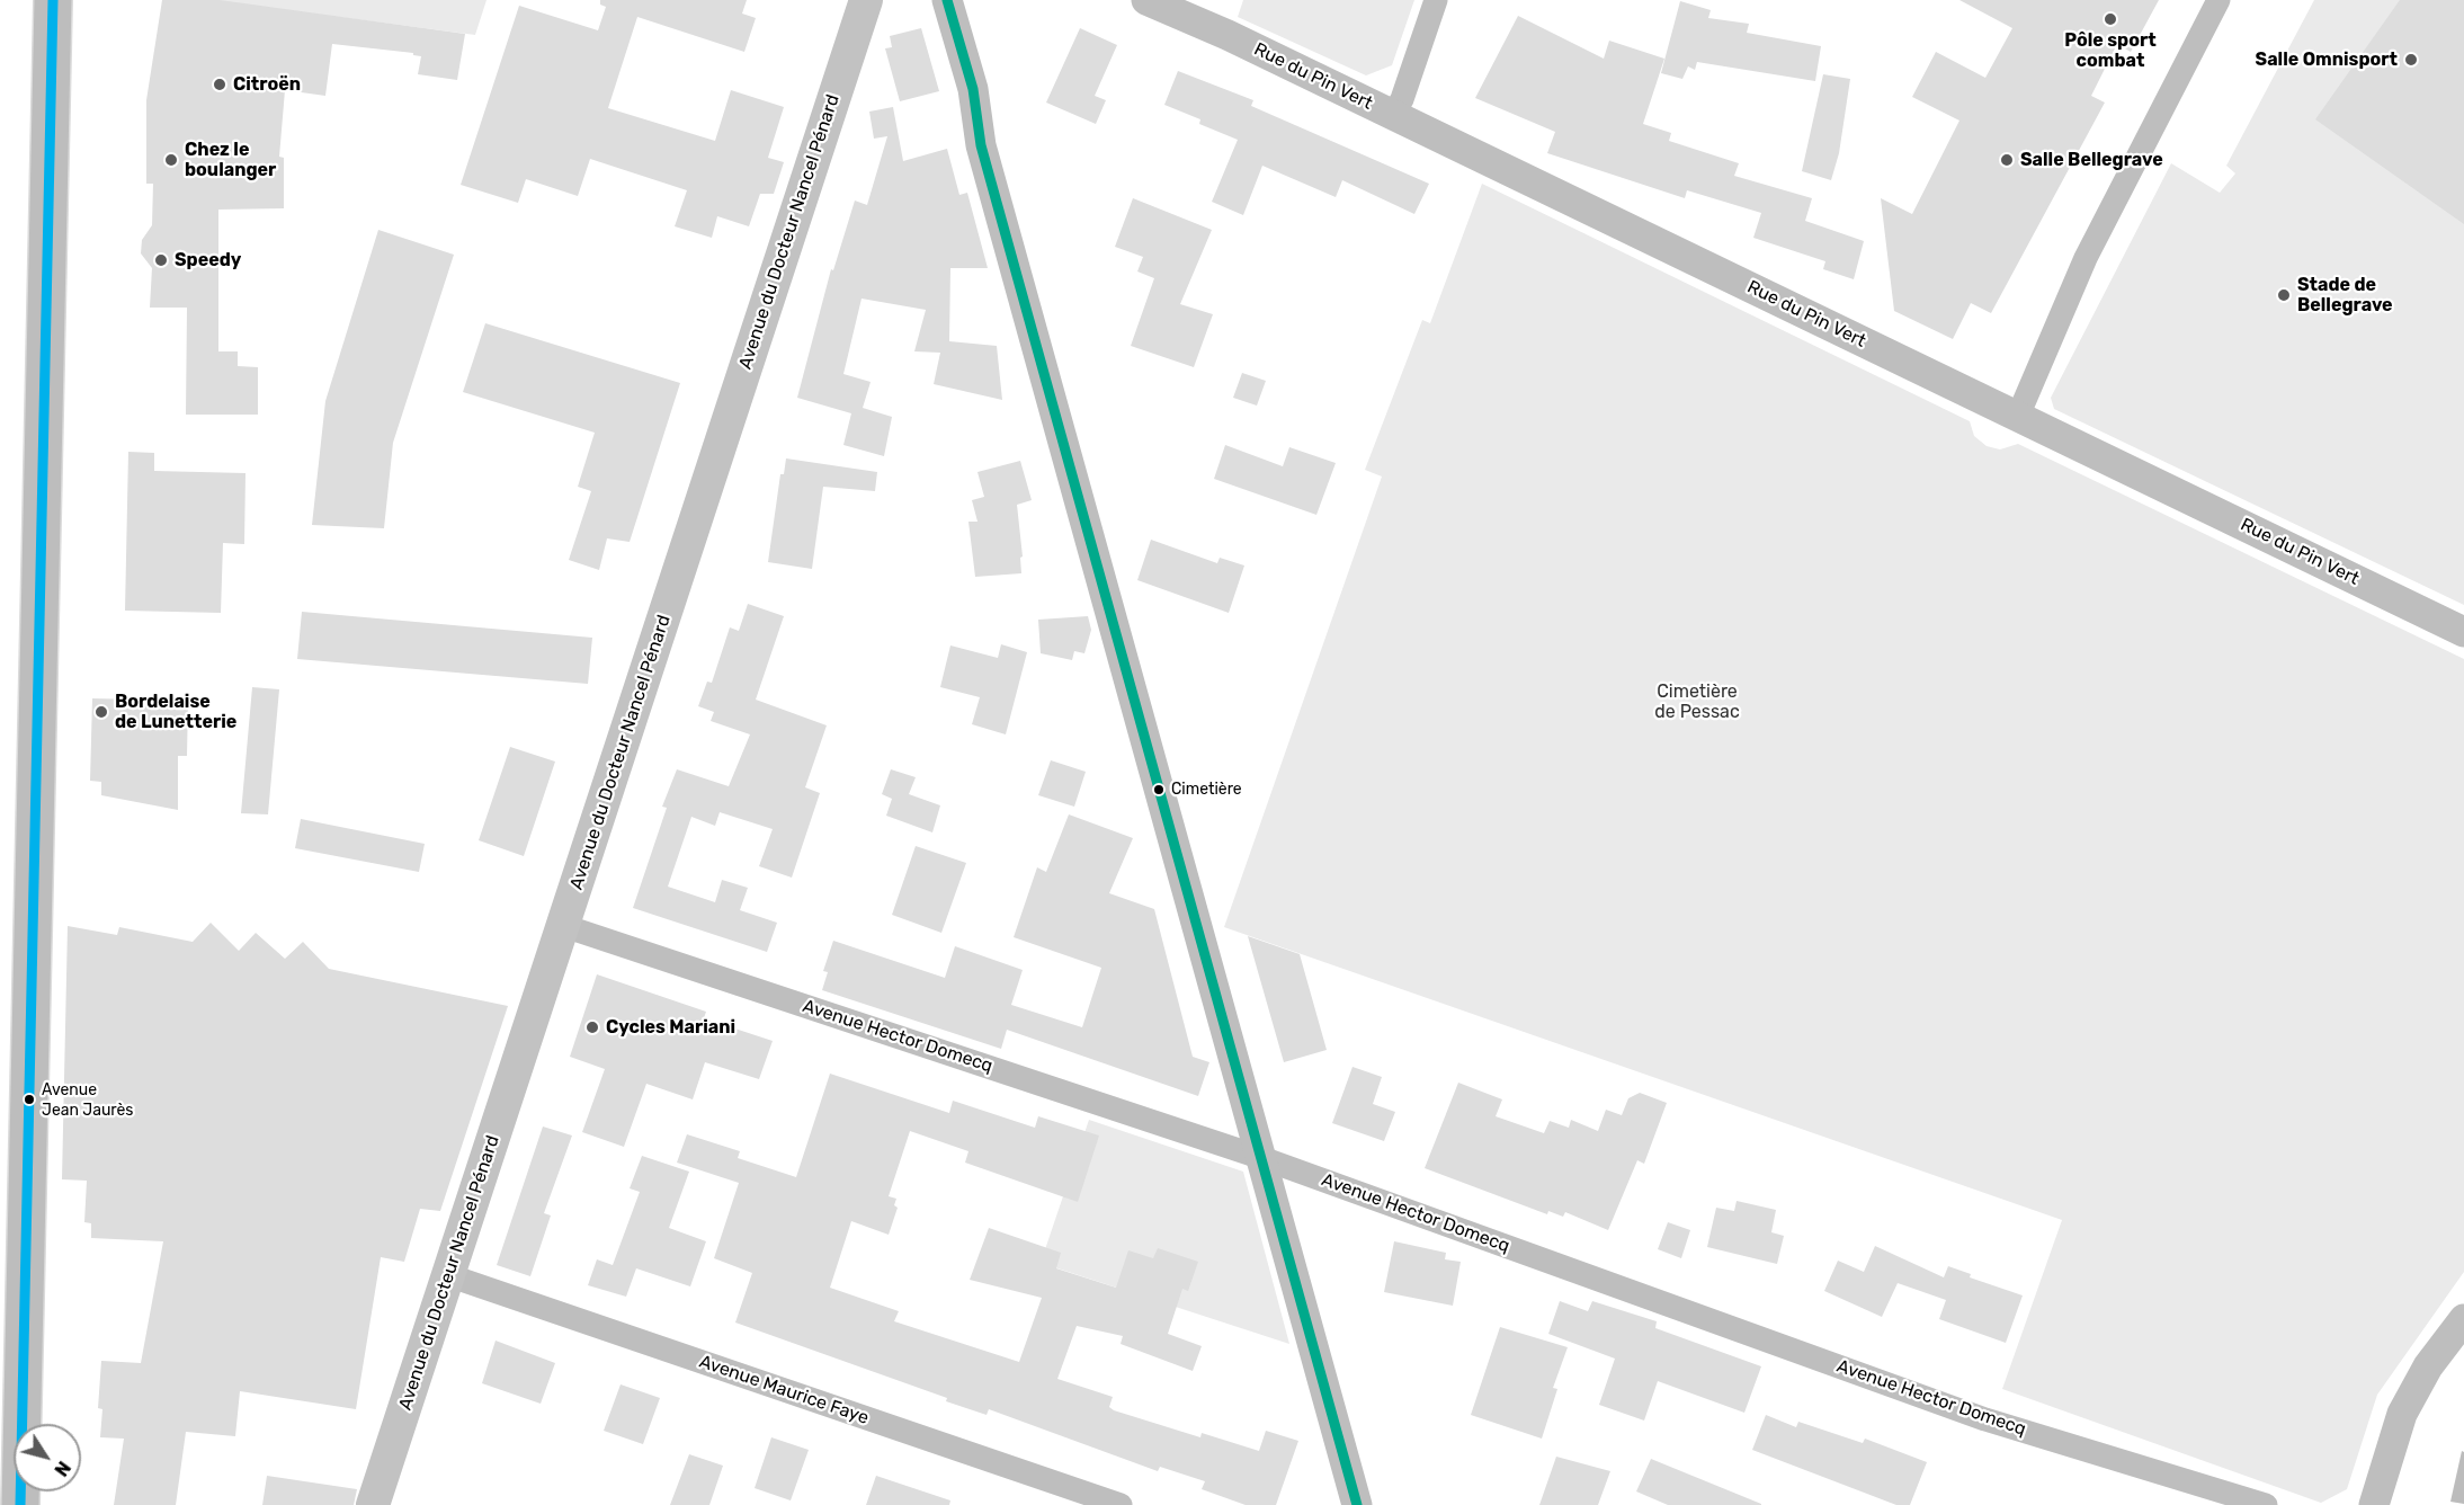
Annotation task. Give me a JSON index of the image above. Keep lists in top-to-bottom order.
{
  "streets": {
    "main road": ["Avenue du Docteur Nancel Pénard"],
    "street": ["Rue du Pin Vert", "Avenue Hector Domecq", "Avenue Maurice Faye"]
  },
  "crossings": [
    ["Avenue du Docteur Nancel Pénard", "Avenue Hector Domecq"],
    ["Avenue du Docteur Nancel Pénard", "Avenue Maurice Faye"]
  ],
  "parks": ["Cimetière de Pessac"],
  "places": [
    "Pôle sport combat",
    "Salle Omnisport",
    "Citroën",
    "Chez le boulanger",
    "Salle Bellegrave",
    "Speedy",
    "Stade de Bellegrave",
    "Bordelaise de Lunetterie",
    "Cimetière",
    "Cycles Mariani",
    "Avenue Jean Jaurès"
  ],
  "north": "bottom right"
}
